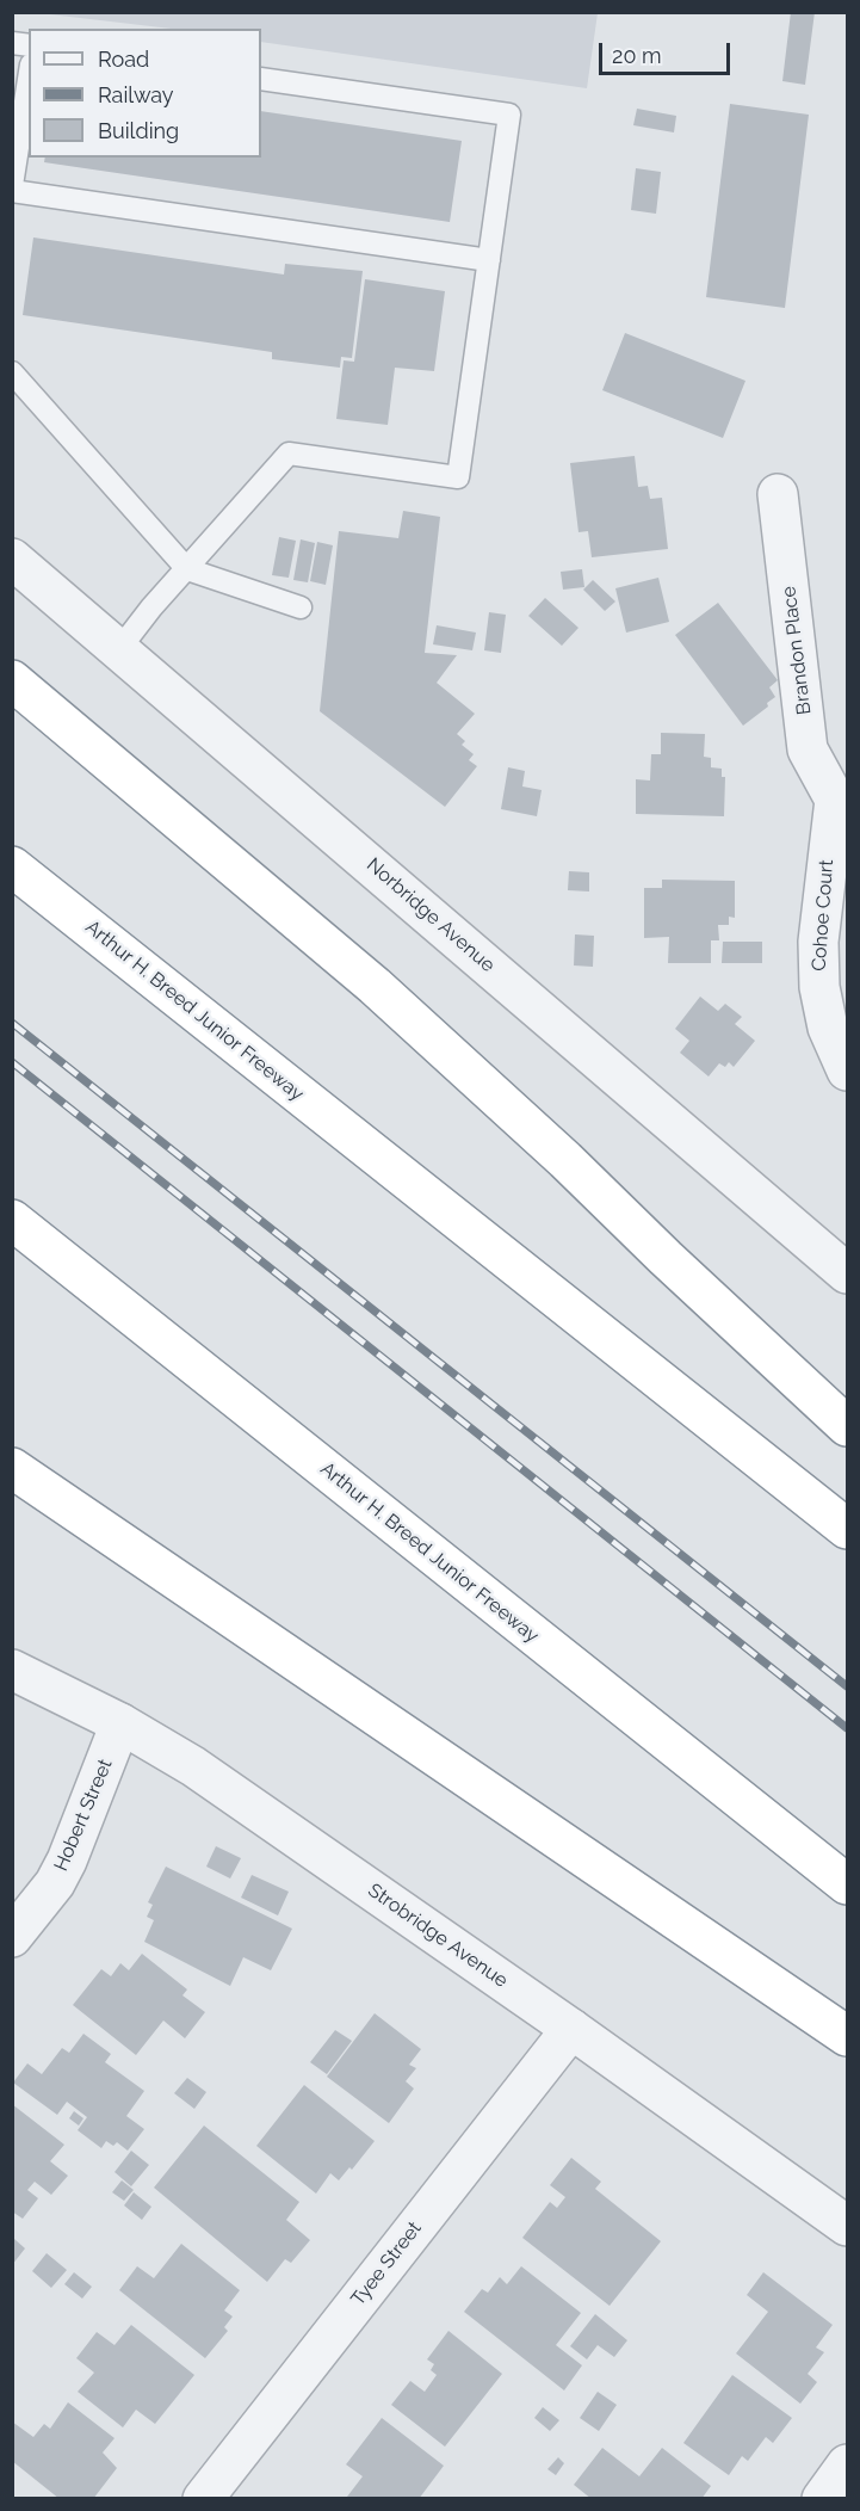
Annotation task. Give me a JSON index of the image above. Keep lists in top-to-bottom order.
{
  "streets": {
    "highway": ["Arthur H. Breed Junior Freeway"],
    "street": [
      "Brandon Place",
      "Norbridge Avenue",
      "Cohoe Court",
      "Hobert Street",
      "Strobridge Avenue",
      "Tyee Street"
    ]
  },
  "crossings": [
    ["Brandon Place", "Cohoe Court"],
    ["Hobert Street", "Strobridge Avenue"],
    ["Strobridge Avenue", "Tyee Street"]
  ],
  "legend": ["Road", "Railway", "Building"],
  "scale_bar": "20 m"
}
